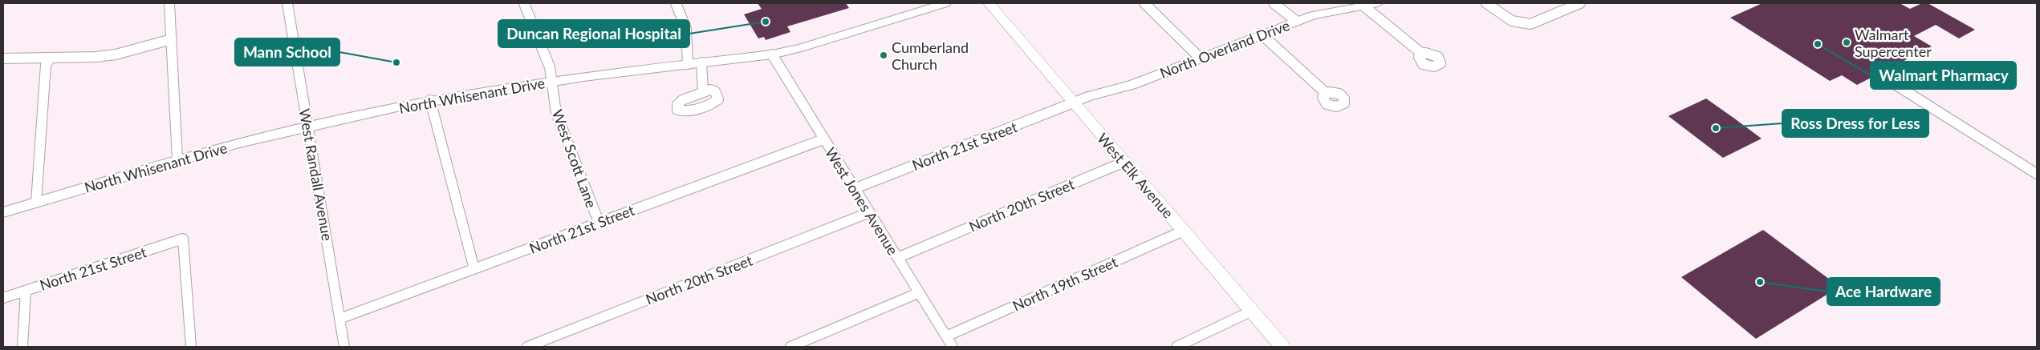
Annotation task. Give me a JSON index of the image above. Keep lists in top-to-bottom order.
{
  "streets": {
    "main road": ["West Elk Avenue"],
    "street": [
      "North Overland Drive",
      "North Whisenant Drive",
      "North 21st Street",
      "West Scott Lane",
      "West Randall Avenue",
      "West Jones Avenue",
      "North 20th Street",
      "North 19th Street"
    ]
  },
  "crossings": [
    ["North Overland Drive", "North 21st Street"],
    ["North Overland Drive", "West Elk Avenue"],
    ["North Whisenant Drive", "West Scott Lane"],
    ["North Whisenant Drive", "West Randall Avenue"],
    ["North Whisenant Drive", "West Jones Avenue"],
    ["North 21st Street", "West Scott Lane"],
    ["North 21st Street", "West Randall Avenue"],
    ["North 21st Street", "West Elk Avenue"],
    ["North 21st Street", "West Jones Avenue"],
    ["West Elk Avenue", "North 20th Street"],
    ["West Elk Avenue", "North 19th Street"],
    ["West Jones Avenue", "North 20th Street"],
    ["West Jones Avenue", "North 19th Street"]
  ],
  "places": [
    "Duncan Regional Hospital",
    "Walmart Supercenter",
    "Walmart Pharmacy",
    "Cumberland Church",
    "Mann School",
    "Ross Dress for Less",
    "Ace Hardware"
  ]
}
